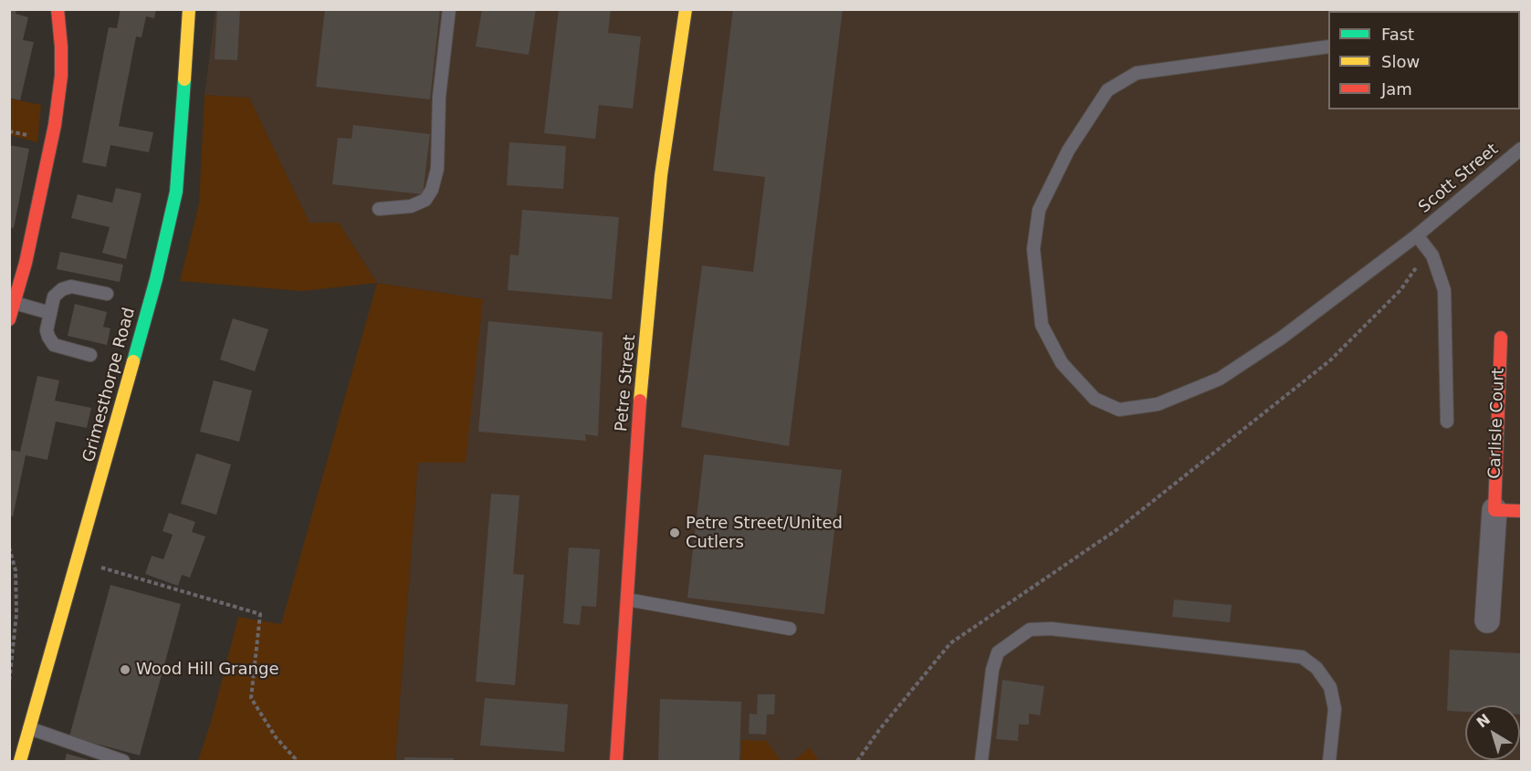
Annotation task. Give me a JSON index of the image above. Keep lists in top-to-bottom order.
{
  "streets": {
    "street": ["Petre Street", "Grimesthorpe Road", "Carlisle Court"],
    "lane": ["Scott Street"]
  },
  "places": ["Petre Street/United Cutlers", "Wood Hill Grange"],
  "legend": ["Fast", "Slow", "Jam"],
  "north": "top left"
}
